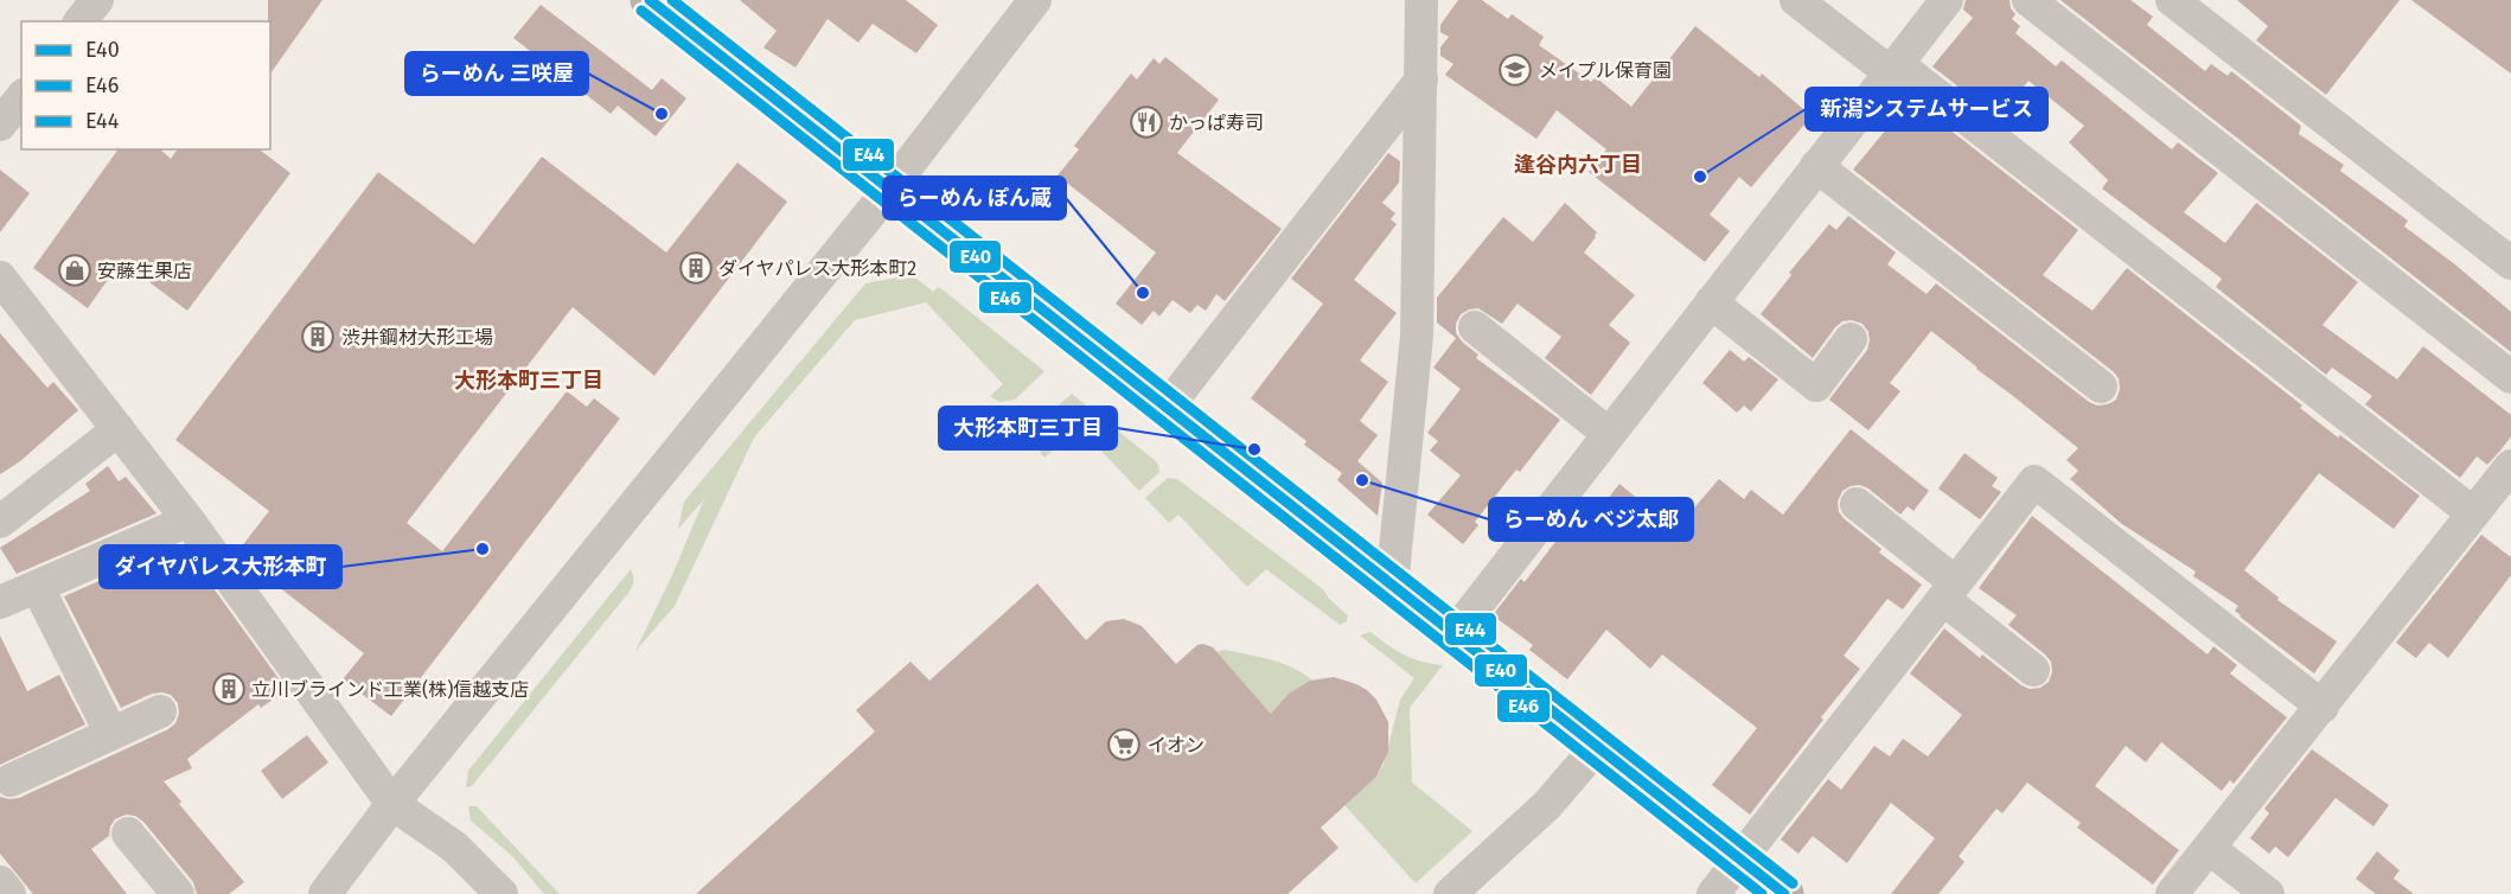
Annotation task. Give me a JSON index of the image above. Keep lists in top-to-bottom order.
{
  "districts": ["逢谷内六丁目", "大形本町三丁目"],
  "places": {
    "school or university": ["メイプル保育園"],
    "other": [
      "らーめん 三咲屋",
      "新潟システムサービス",
      "らーめん ぽん蔵",
      "大形本町三丁目",
      "らーめん ベジ太郎",
      "ダイヤパレス大形本町"
    ],
    "restaurant": ["かっぱ寿司"],
    "building": ["ダイヤパレス大形本町2", "渋井鋼材大形工場", "立川ブラインド工業(株)信越支店"],
    "shop": ["安藤生果店"],
    "supermarket": ["イオン"]
  },
  "lines": ["transit line E40", "transit line E44", "transit line E46"],
  "legend": ["E40", "E46", "E44"]
}
